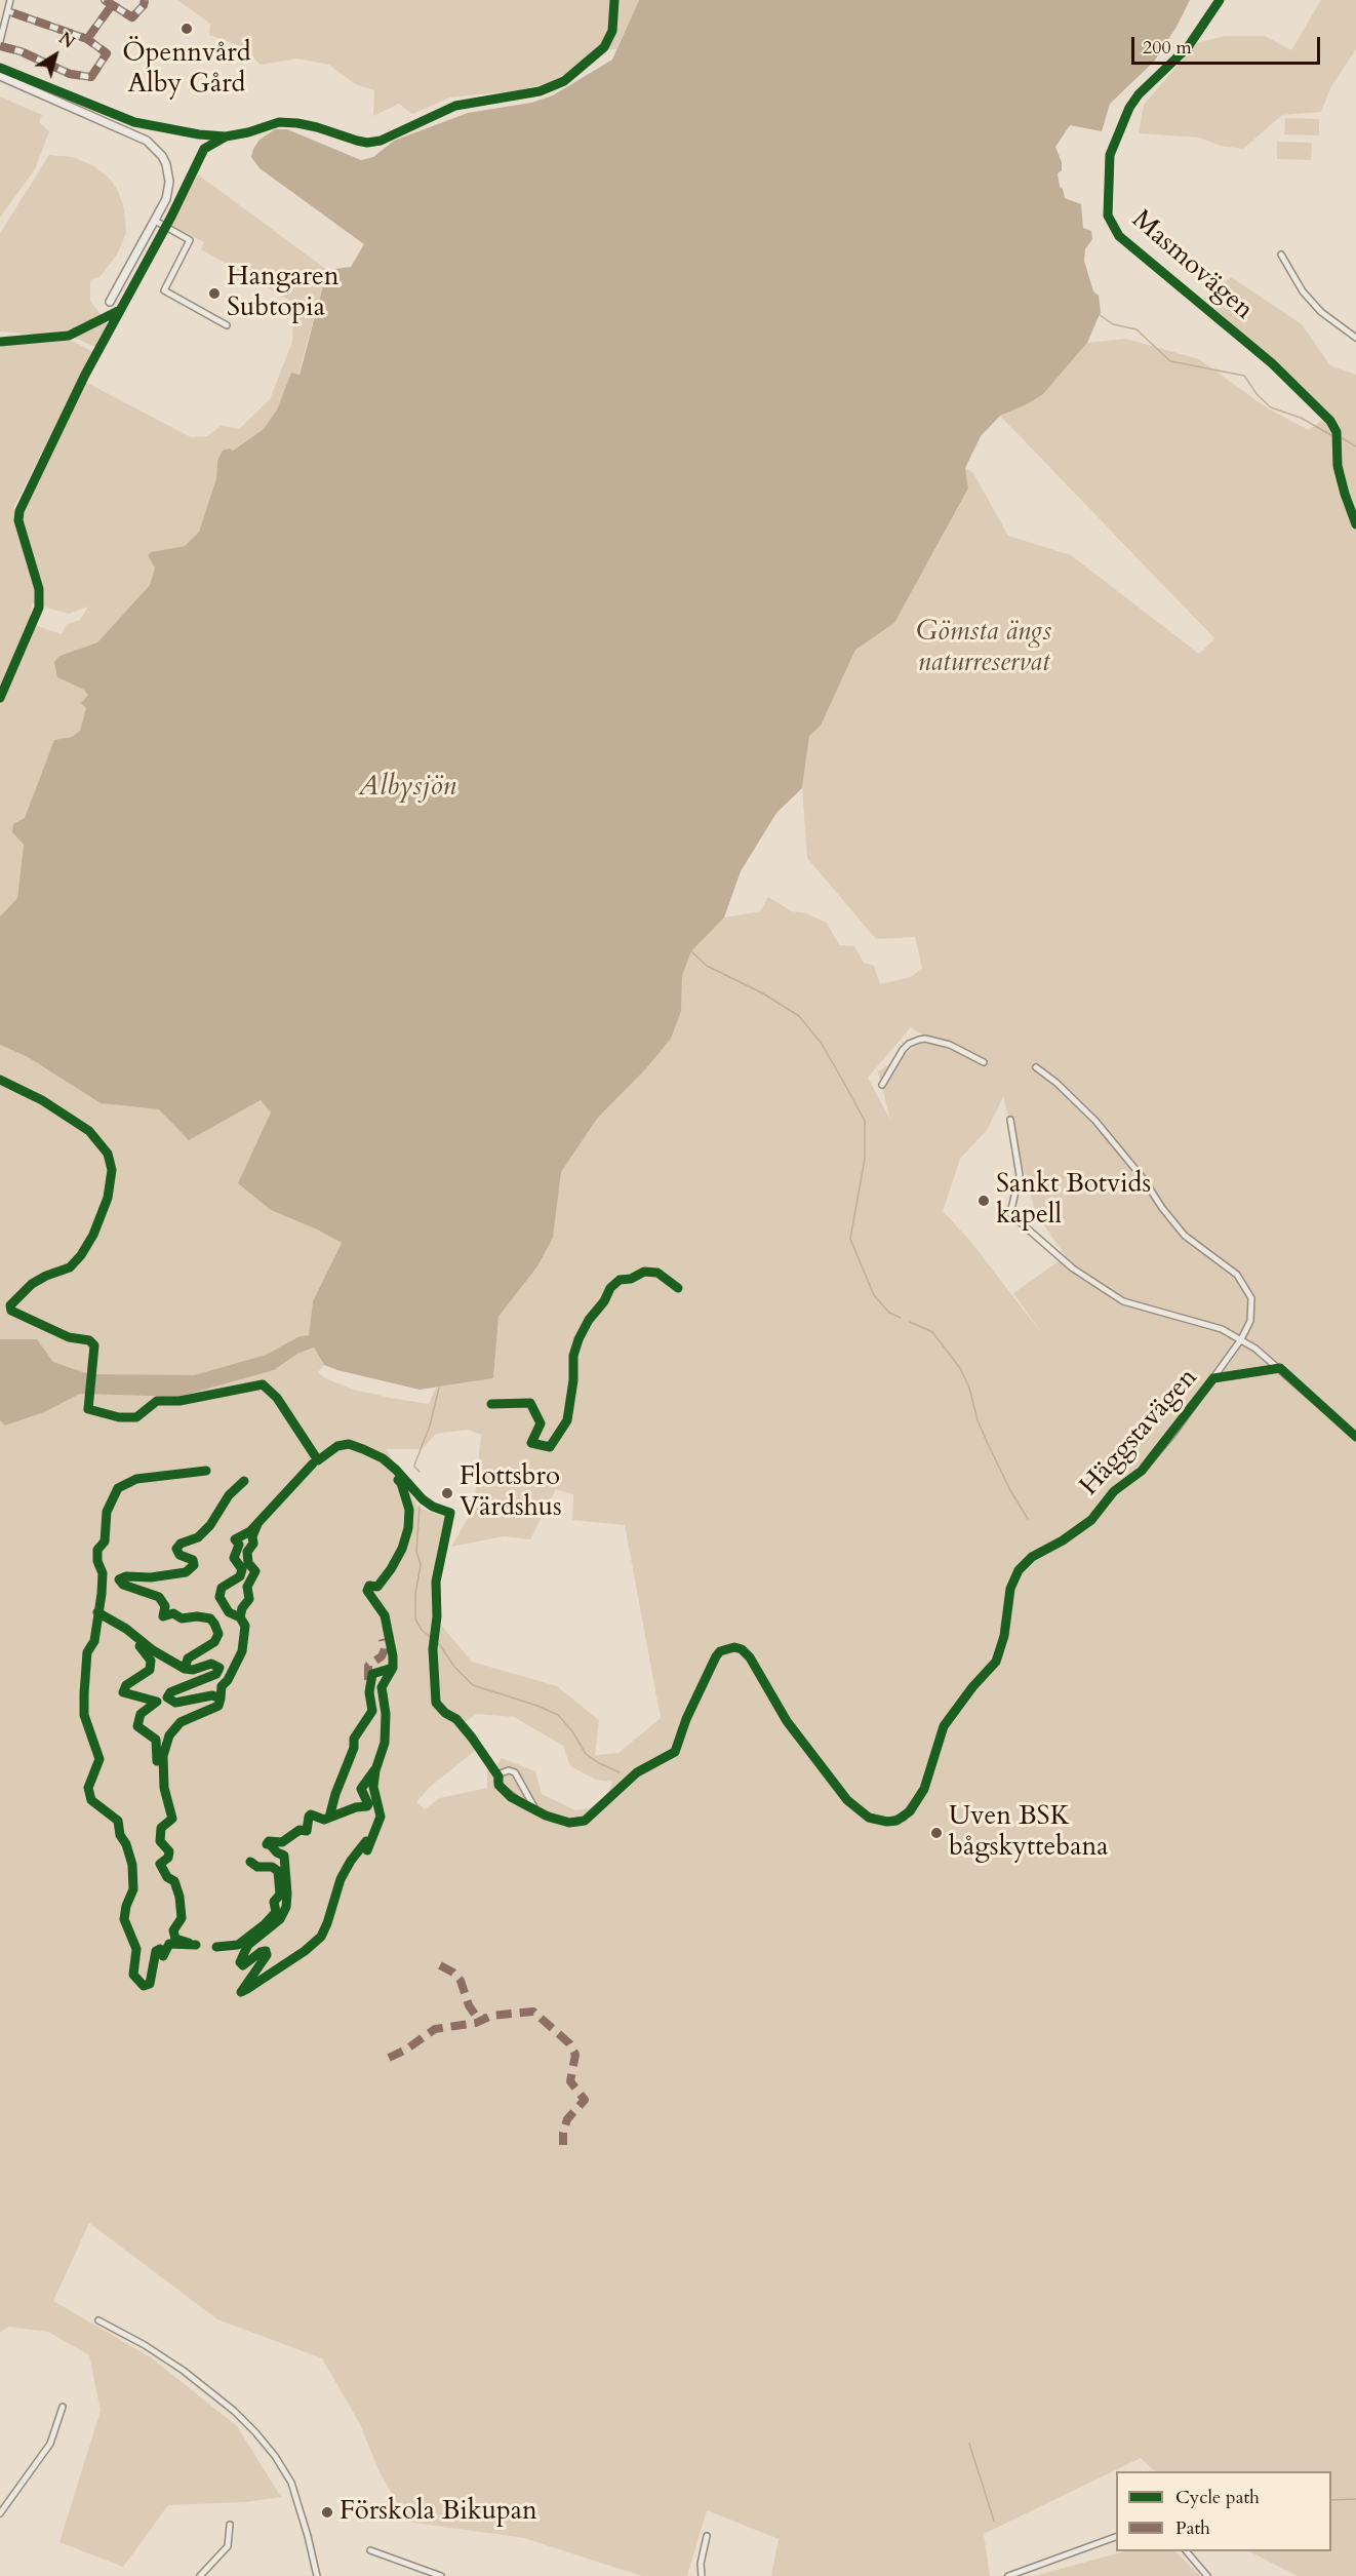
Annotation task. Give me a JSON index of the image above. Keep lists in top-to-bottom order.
{
  "streets": {
    "street": ["Masmovägen", "Häggstavägen"]
  },
  "water": ["Albysjön"],
  "parks": ["Gömsta ängs naturreservat"],
  "places": [
    "Öpennvård Alby Gård",
    "Hangaren Subtopia",
    "Sankt Botvids kapell",
    "Flottsbro Värdshus",
    "Uven BSK bågskyttebana",
    "Förskola Bikupan"
  ],
  "legend": ["Cycle path", "Path"],
  "scale_bar": "200 m",
  "north": "top right"
}
